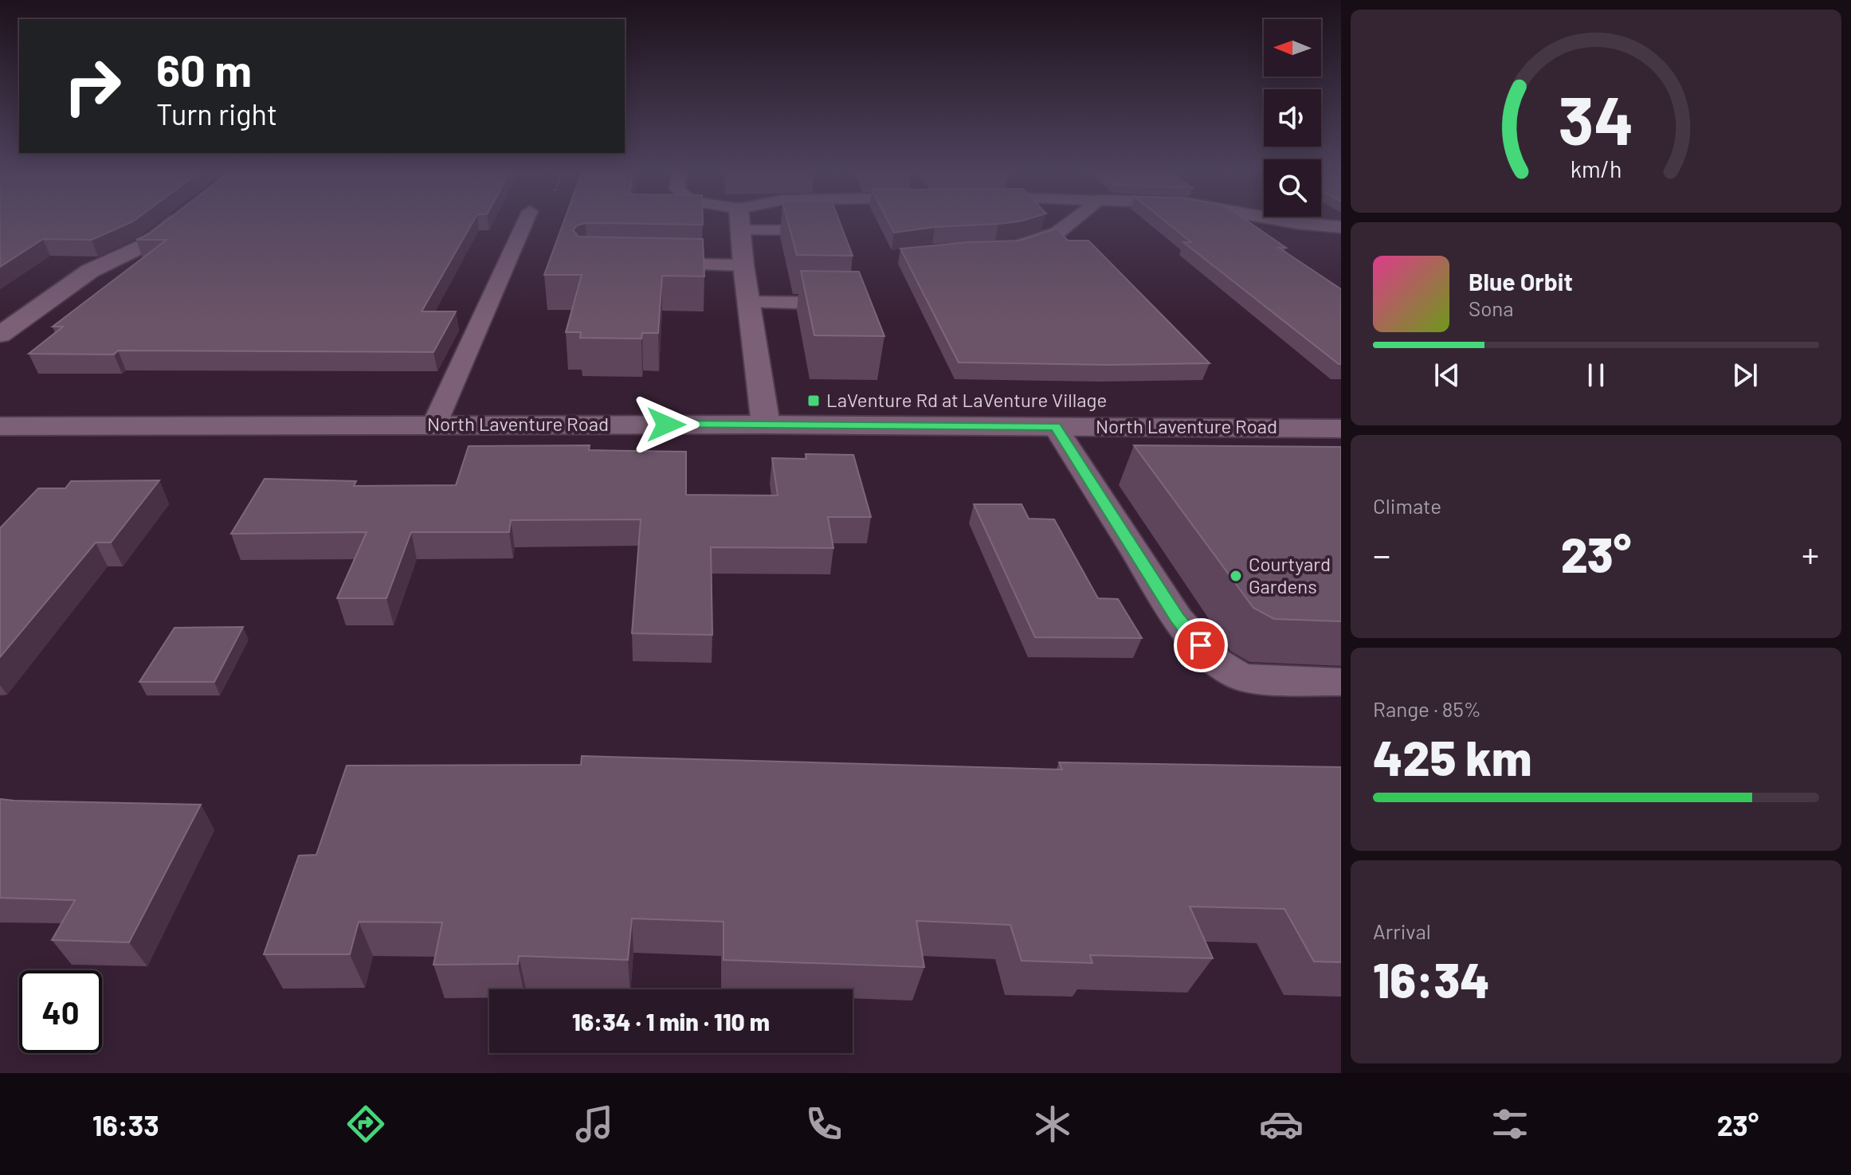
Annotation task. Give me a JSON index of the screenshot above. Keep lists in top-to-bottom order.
{
  "streets": {
    "street": ["North Laventure Road"]
  },
  "places": {
    "transit": ["LaVenture Rd at LaVenture Village"],
    "other": ["Courtyard Gardens"]
  },
  "north": "left",
  "page": {
    "turn": ["60 m", "Turn right"],
    "song": ["Blue Orbit", "Sona"],
    "tile": [
      "Climate",
      ["Range · 85%", "425 km"],
      ["Arrival", "16:34"]
    ],
    "heat": ["−", "23°", "+"],
    "limit": "40",
    "trip": "16:34 · 1 min · 110 m",
    "tabs": ["16:33", "23°"],
    "gauge": ["34", "km/h"]
  }
}
